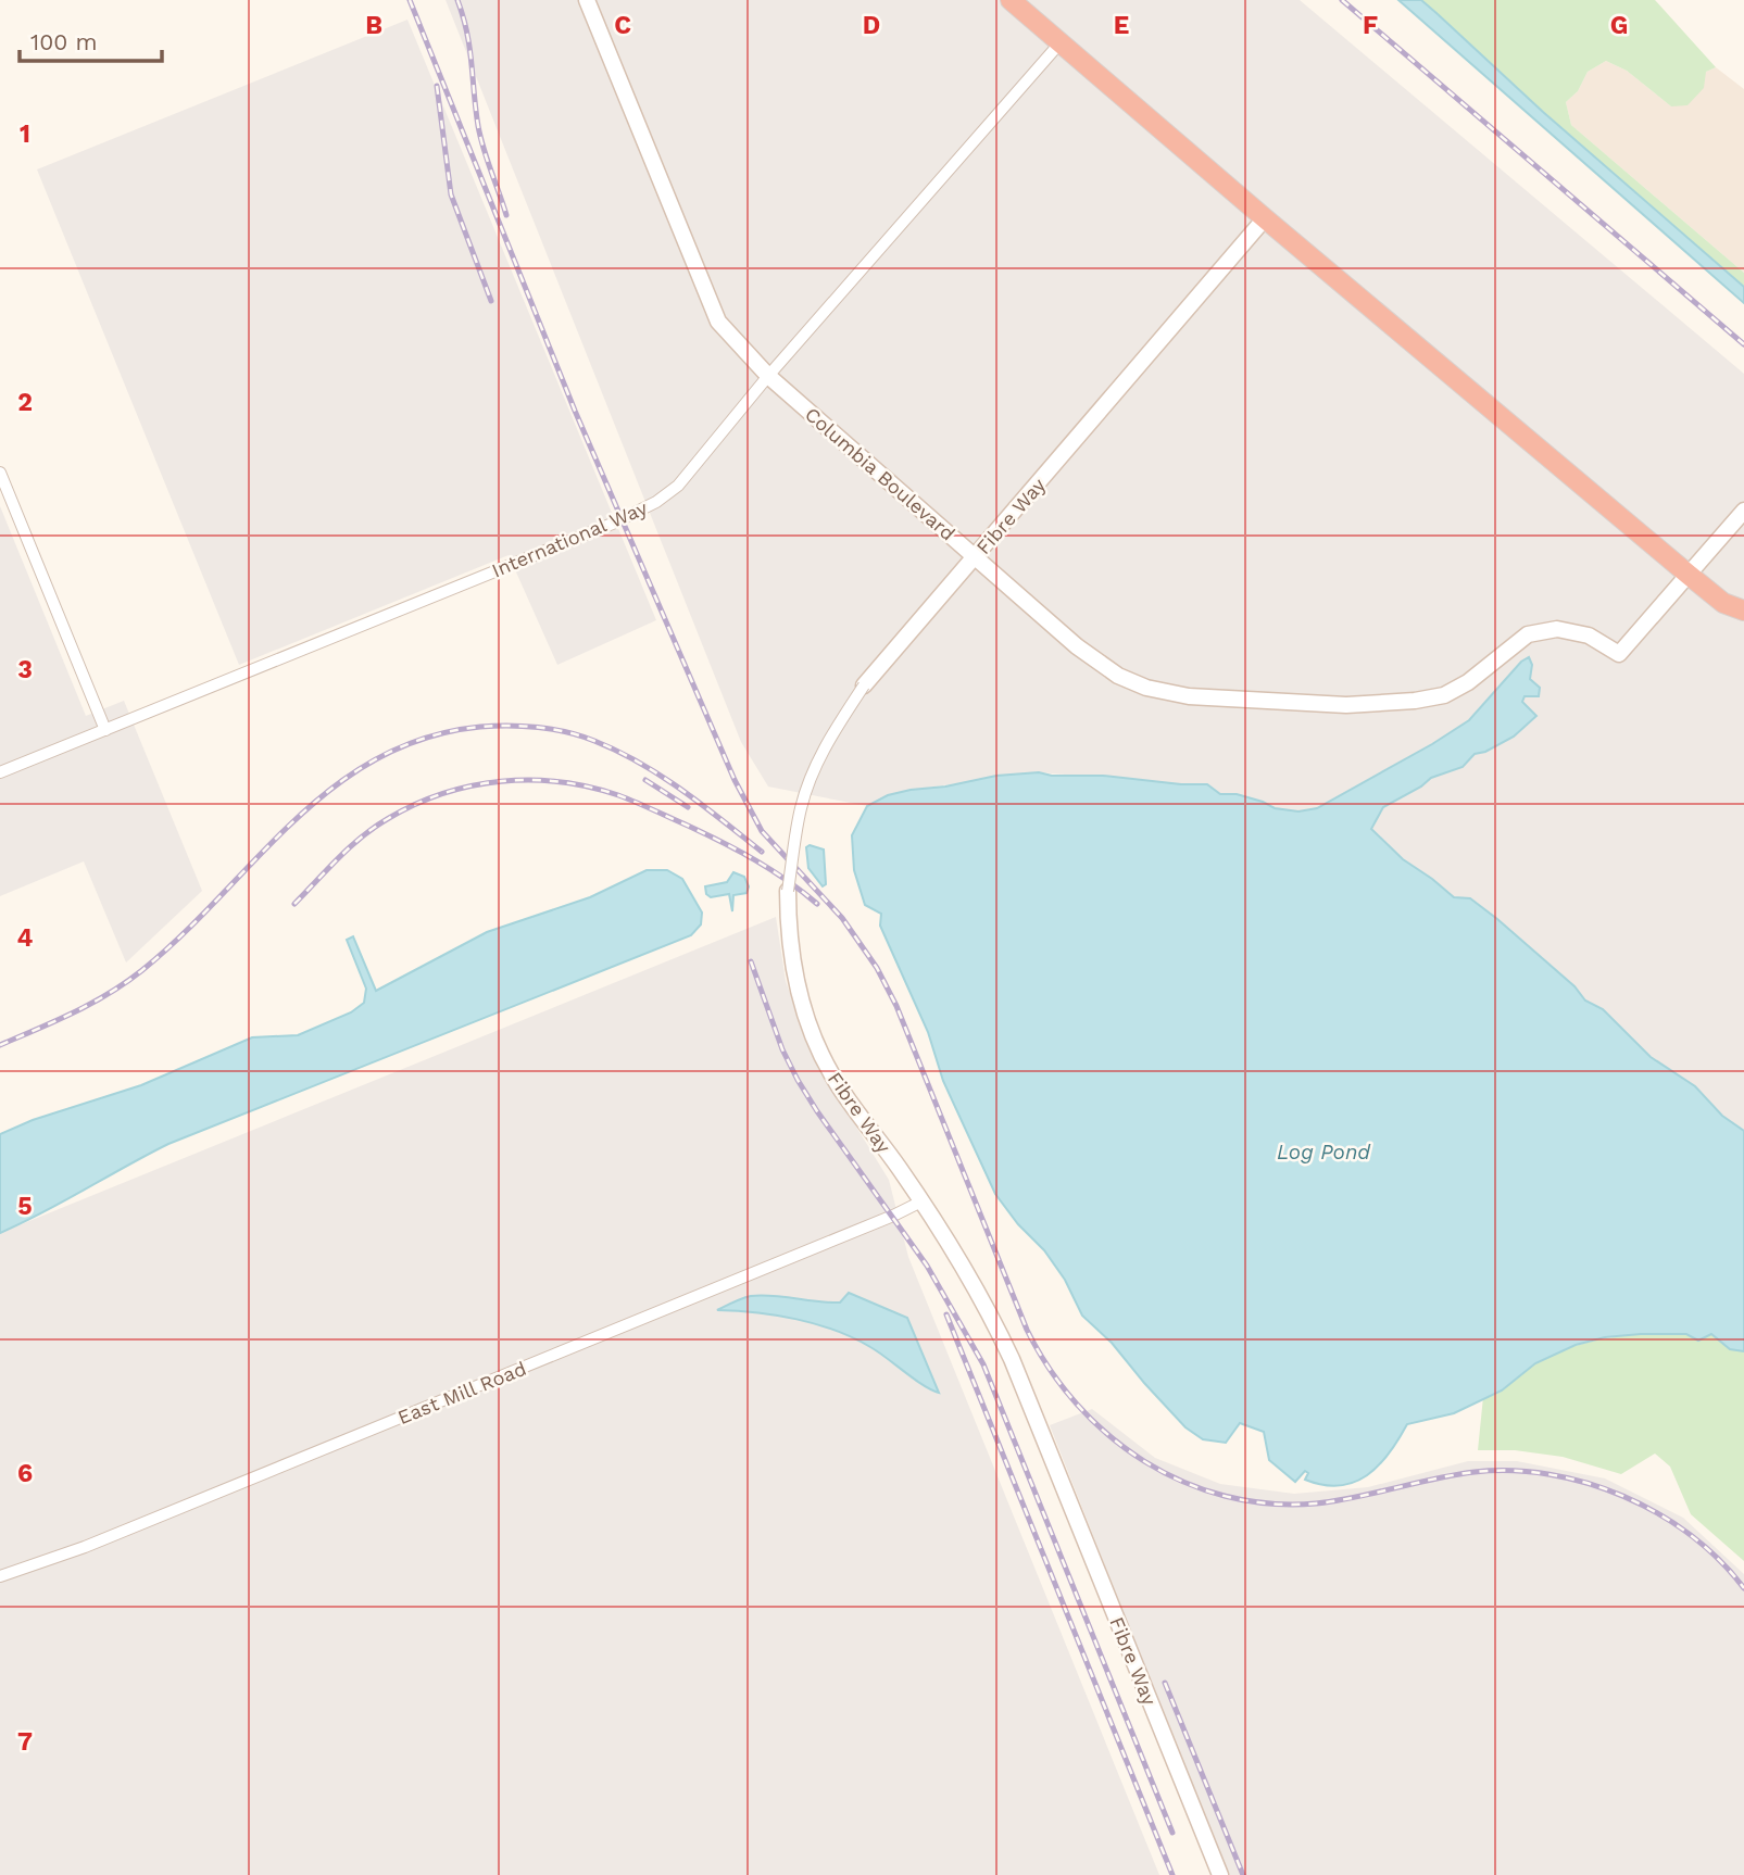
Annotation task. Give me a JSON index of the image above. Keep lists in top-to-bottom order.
{
  "streets": {
    "street": [
      "Columbia Boulevard",
      "Fibre Way",
      "International Way",
      "East Mill Road"
    ]
  },
  "crossings": [
    ["Columbia Boulevard", "Fibre Way"],
    ["Columbia Boulevard", "International Way"],
    ["Fibre Way", "East Mill Road"]
  ],
  "water": ["Log Pond"],
  "scale_bar": "100 m",
  "grid": {
    "columns": [
      "B",
      "C",
      "D",
      "E",
      "F",
      "G"
    ],
    "rows": [
      "1",
      "2",
      "3",
      "4",
      "5",
      "6",
      "7"
    ]
  }
}
